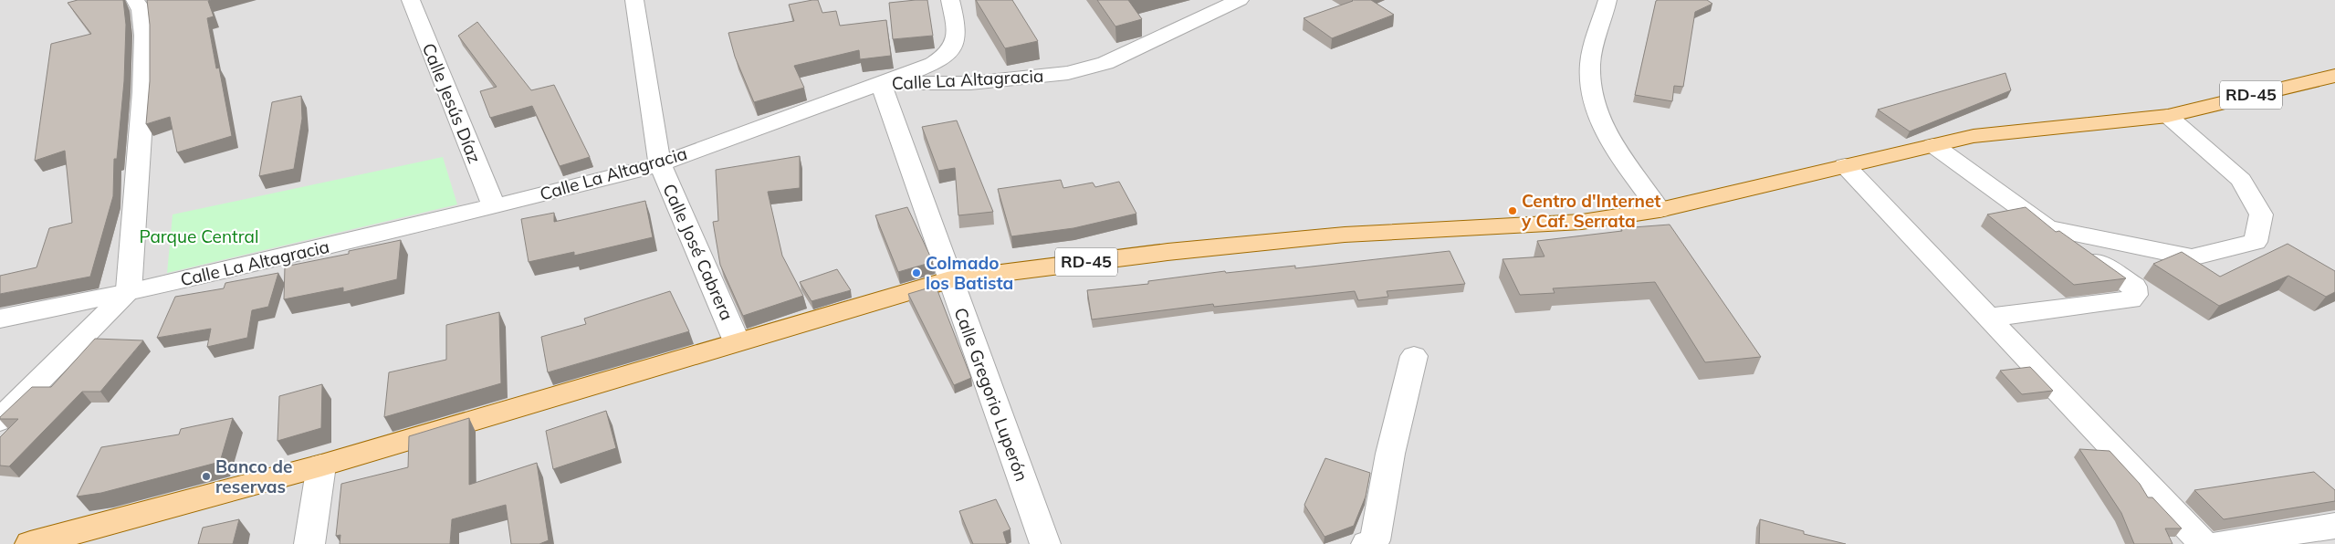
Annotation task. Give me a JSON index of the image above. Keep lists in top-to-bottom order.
{
  "streets": {
    "main road": ["RD-45"],
    "street": [
      "Calle La Altagracia",
      "Calle Jesús Díaz",
      "Calle José Cabrera",
      "Calle Gregorio Luperón"
    ]
  },
  "crossings": [
    ["Calle La Altagracia", "Calle Jesús Díaz"],
    ["Calle La Altagracia", "Calle José Cabrera"],
    ["Calle La Altagracia", "Calle Gregorio Luperón"],
    ["RD-45", "Calle José Cabrera"],
    ["RD-45", "Calle Gregorio Luperón"]
  ],
  "parks": ["Parque Central"],
  "places": ["Centro d'Internet y Caf. Serrata", "Colmado los Batista", "Banco de reservas"]
}
